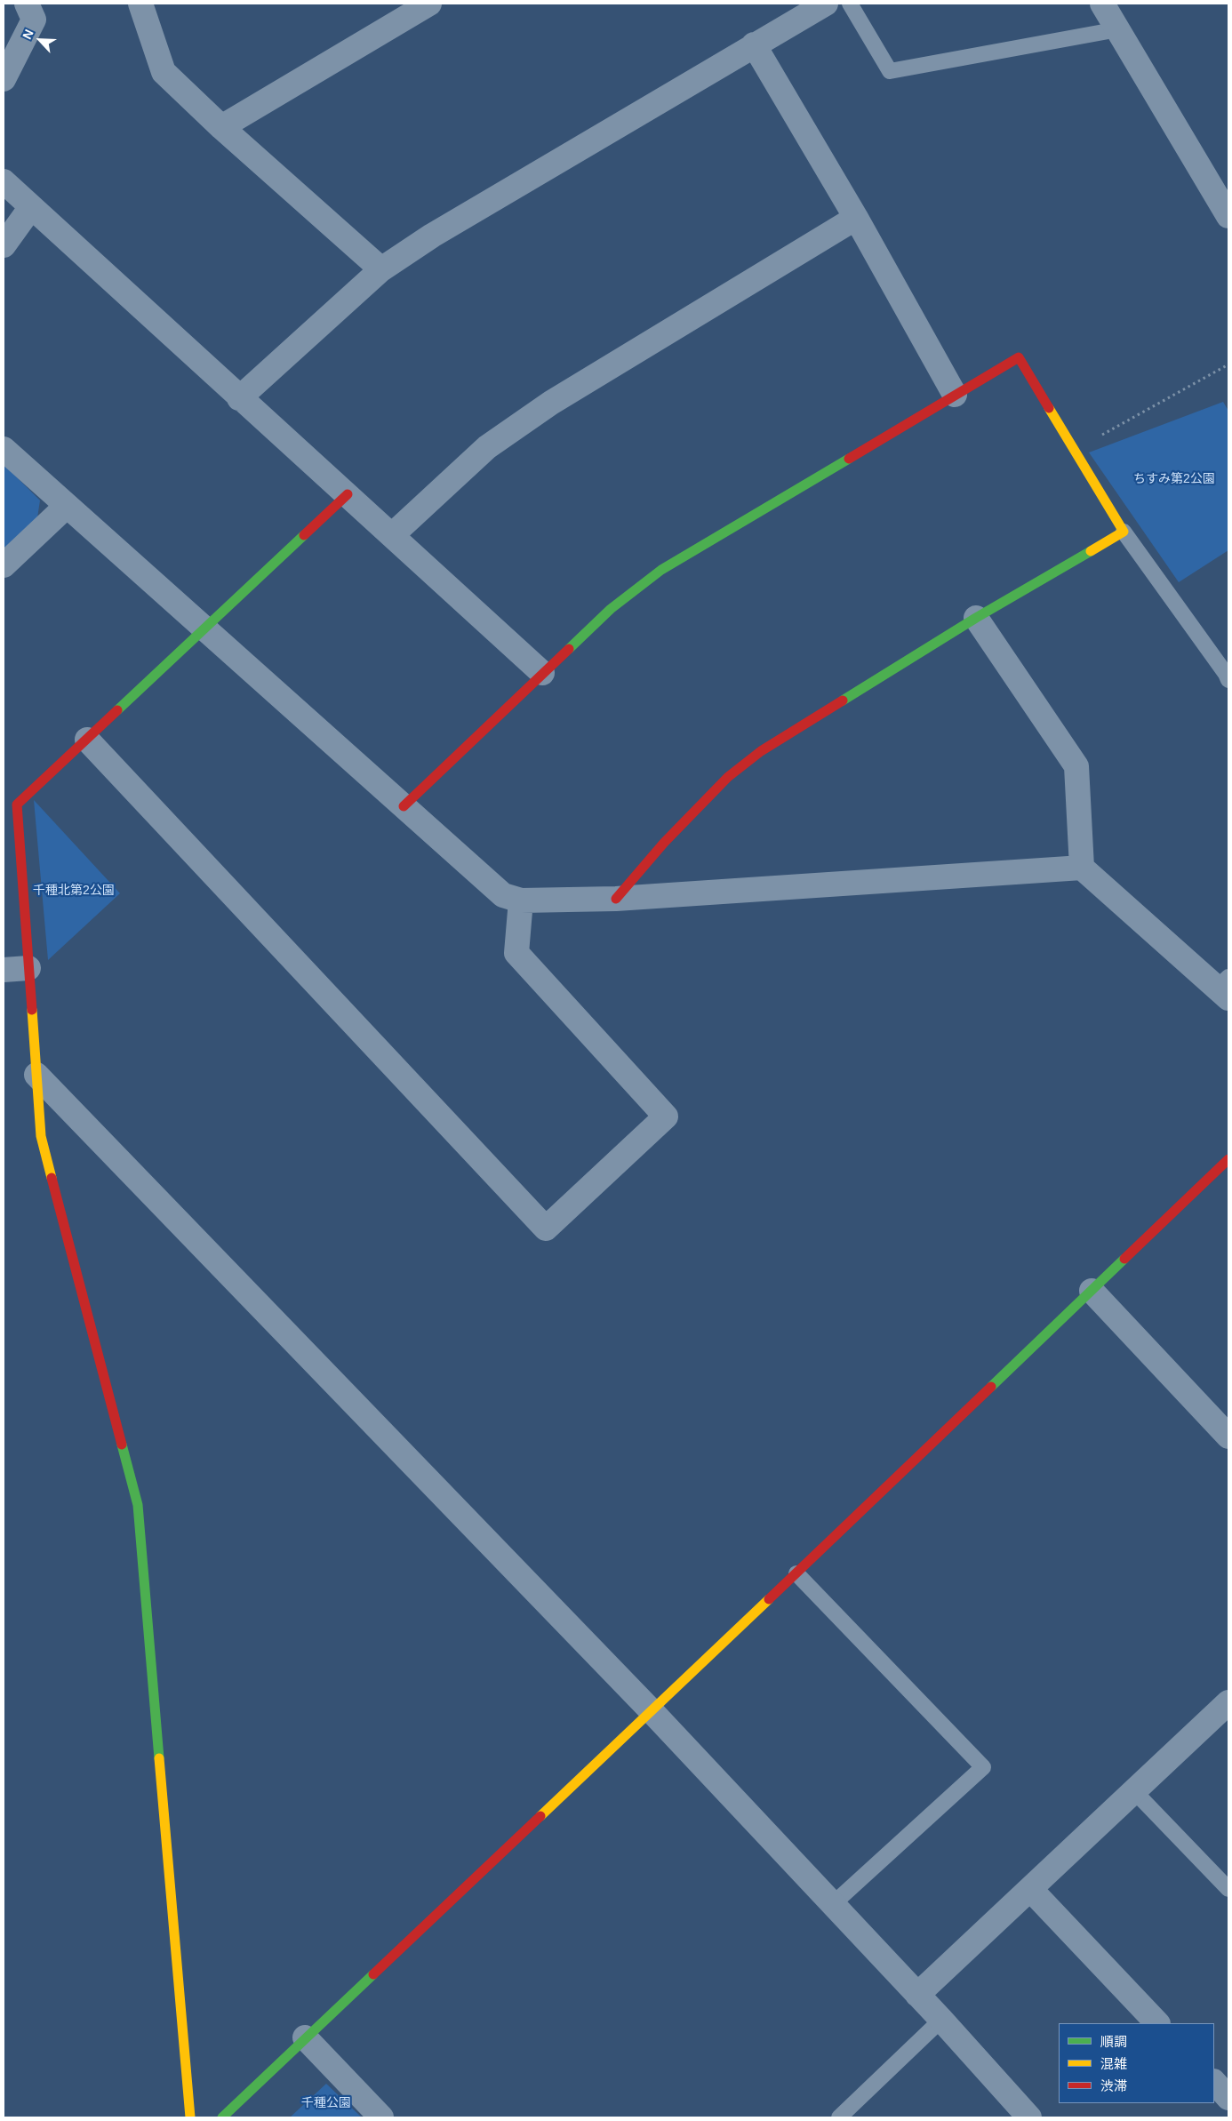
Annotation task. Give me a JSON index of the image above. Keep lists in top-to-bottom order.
{
  "parks": ["ちすみ第2公園", "千種北第2公園", "千種公園"],
  "legend": ["順調", "混雑", "渋滞"],
  "north": "top left"
}
